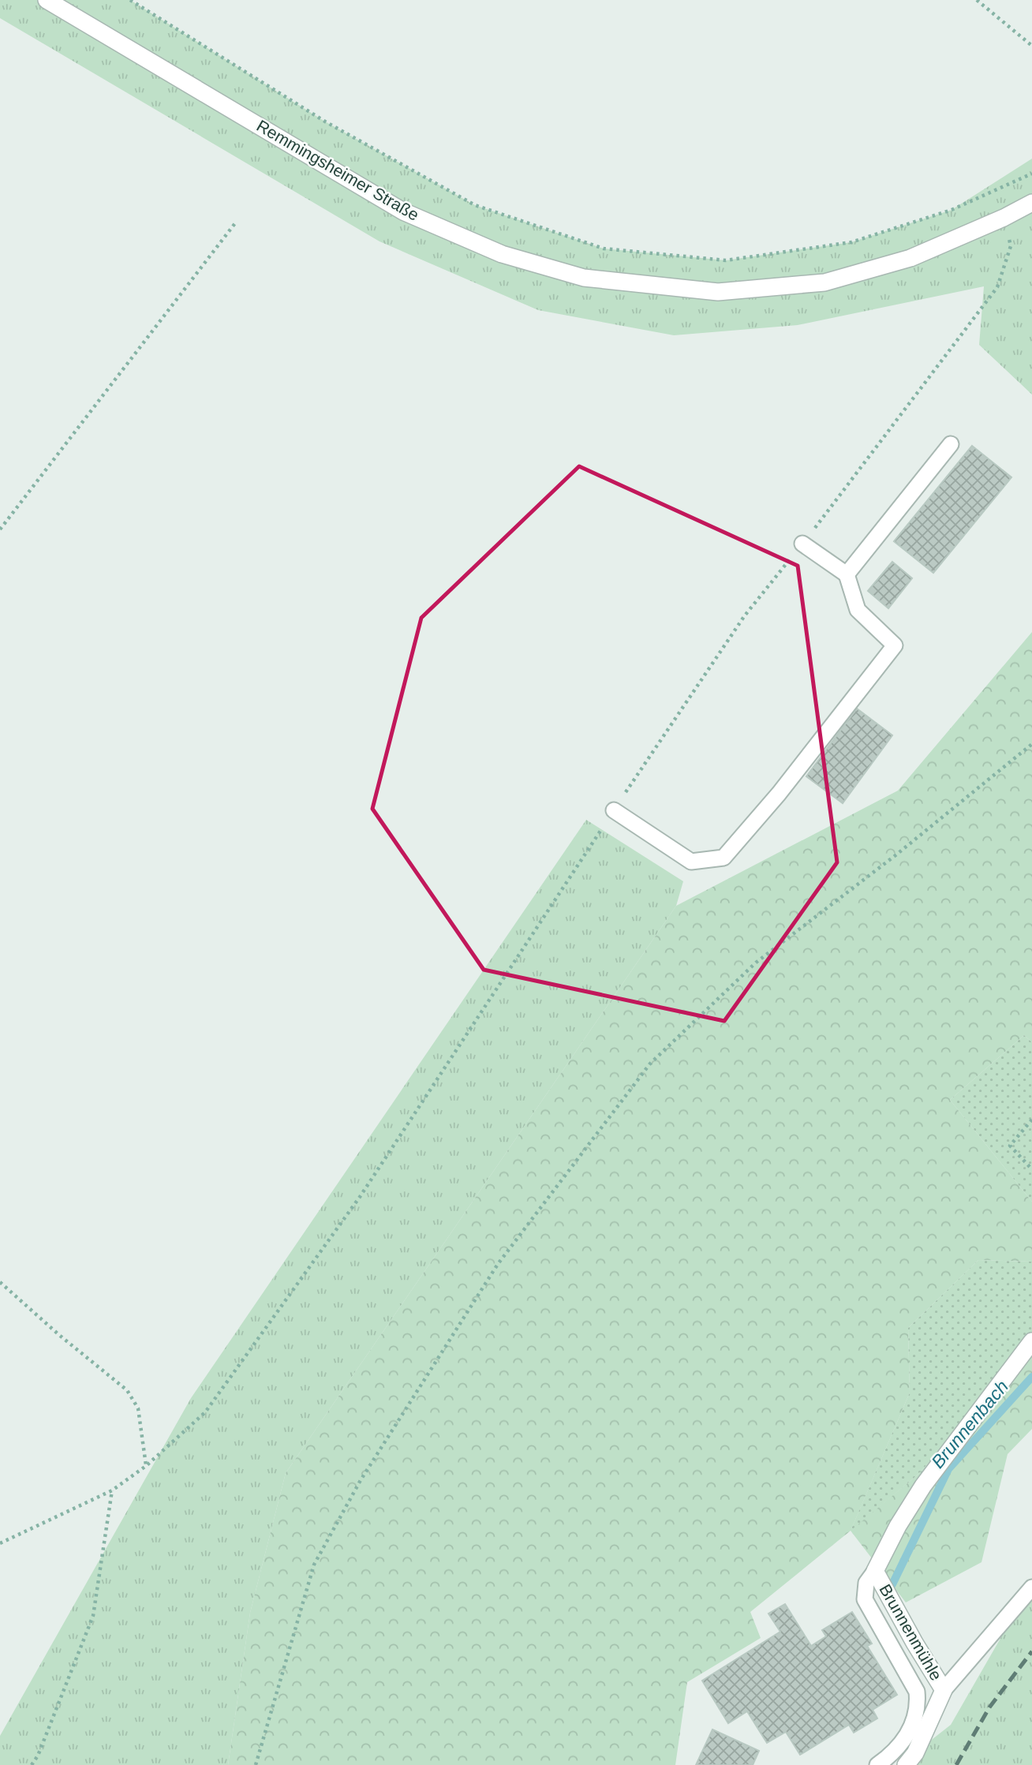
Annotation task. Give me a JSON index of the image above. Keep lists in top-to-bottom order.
{
  "streets": {
    "street": ["Remmingsheimer Straße", "Brunnenmühle"]
  },
  "water": ["Brunnenbach"]
}
